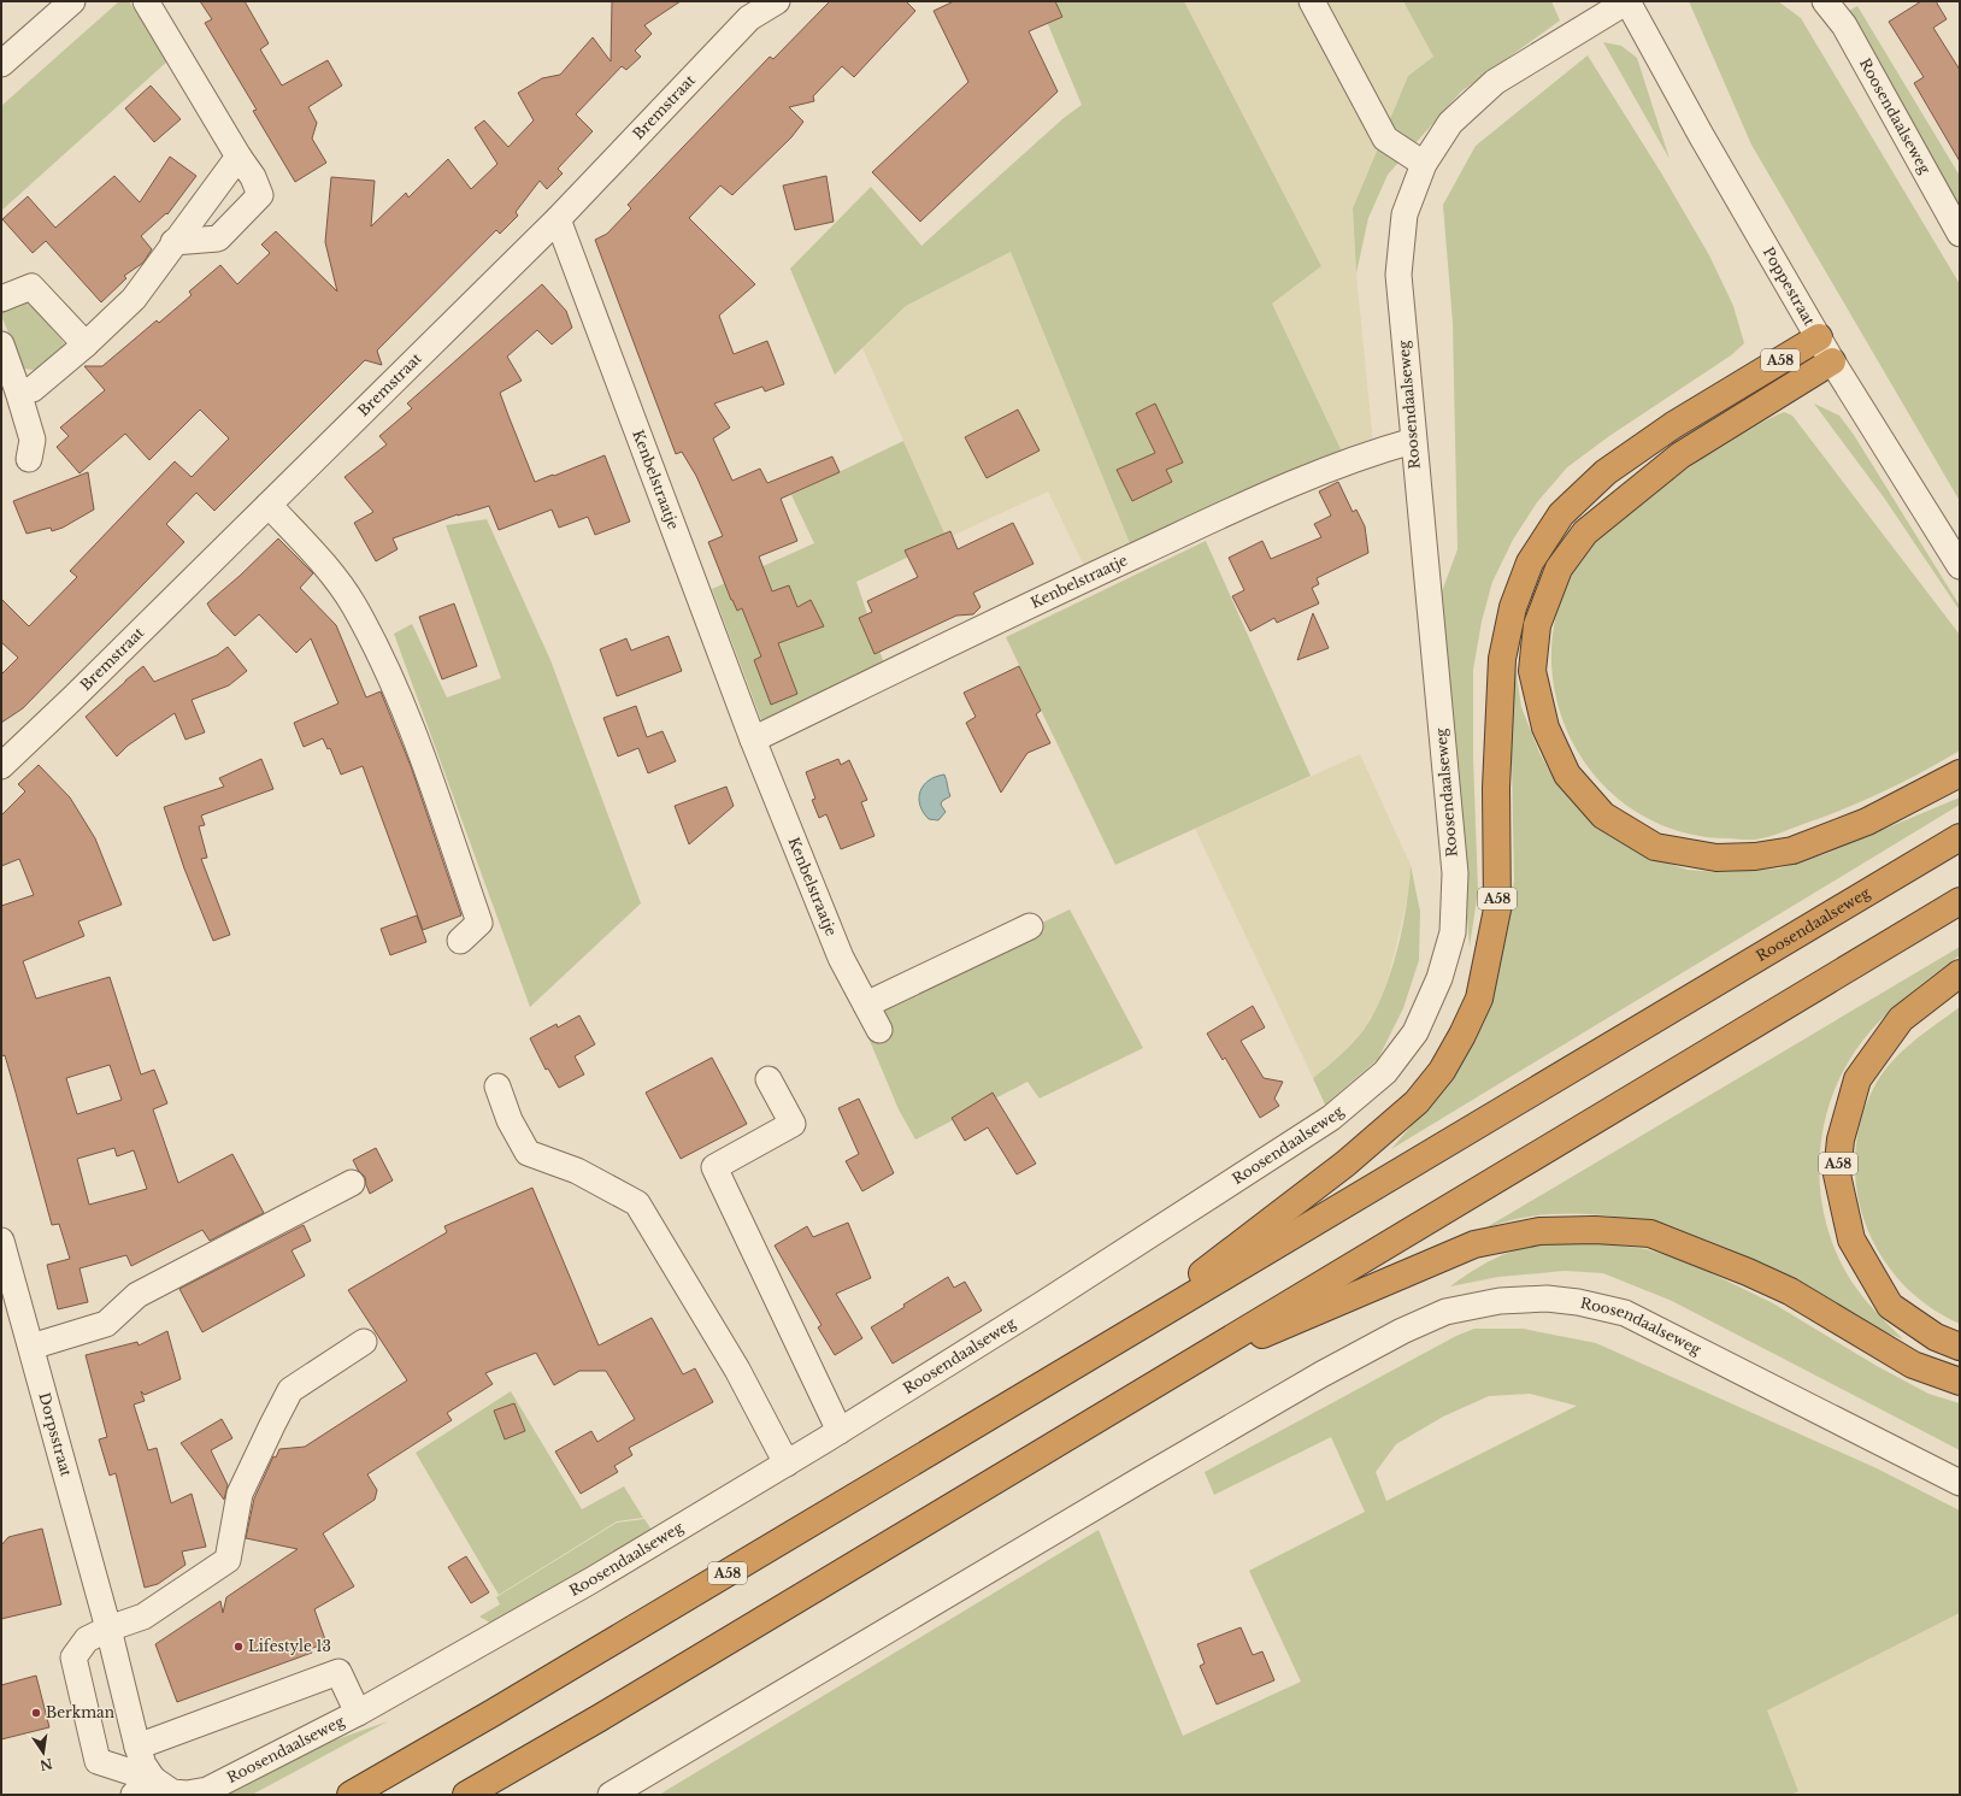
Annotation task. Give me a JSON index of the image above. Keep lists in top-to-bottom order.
{
  "streets": {
    "highway": ["Roosendaalseweg", "A58"],
    "street": [
      "Bremstraat",
      "Poppestraat",
      "Kenbelstraatje",
      "Dorpsstraat"
    ]
  },
  "crossings": [
    ["Bremstraat", "Kenbelstraatje"],
    ["Roosendaalseweg", "Poppestraat"],
    ["Roosendaalseweg", "A58"],
    ["Roosendaalseweg", "Kenbelstraatje"],
    ["Roosendaalseweg", "Dorpsstraat"],
    ["Poppestraat", "A58"]
  ],
  "places": ["Lifestyle 13", "Berkman"],
  "north": "bottom"
}
